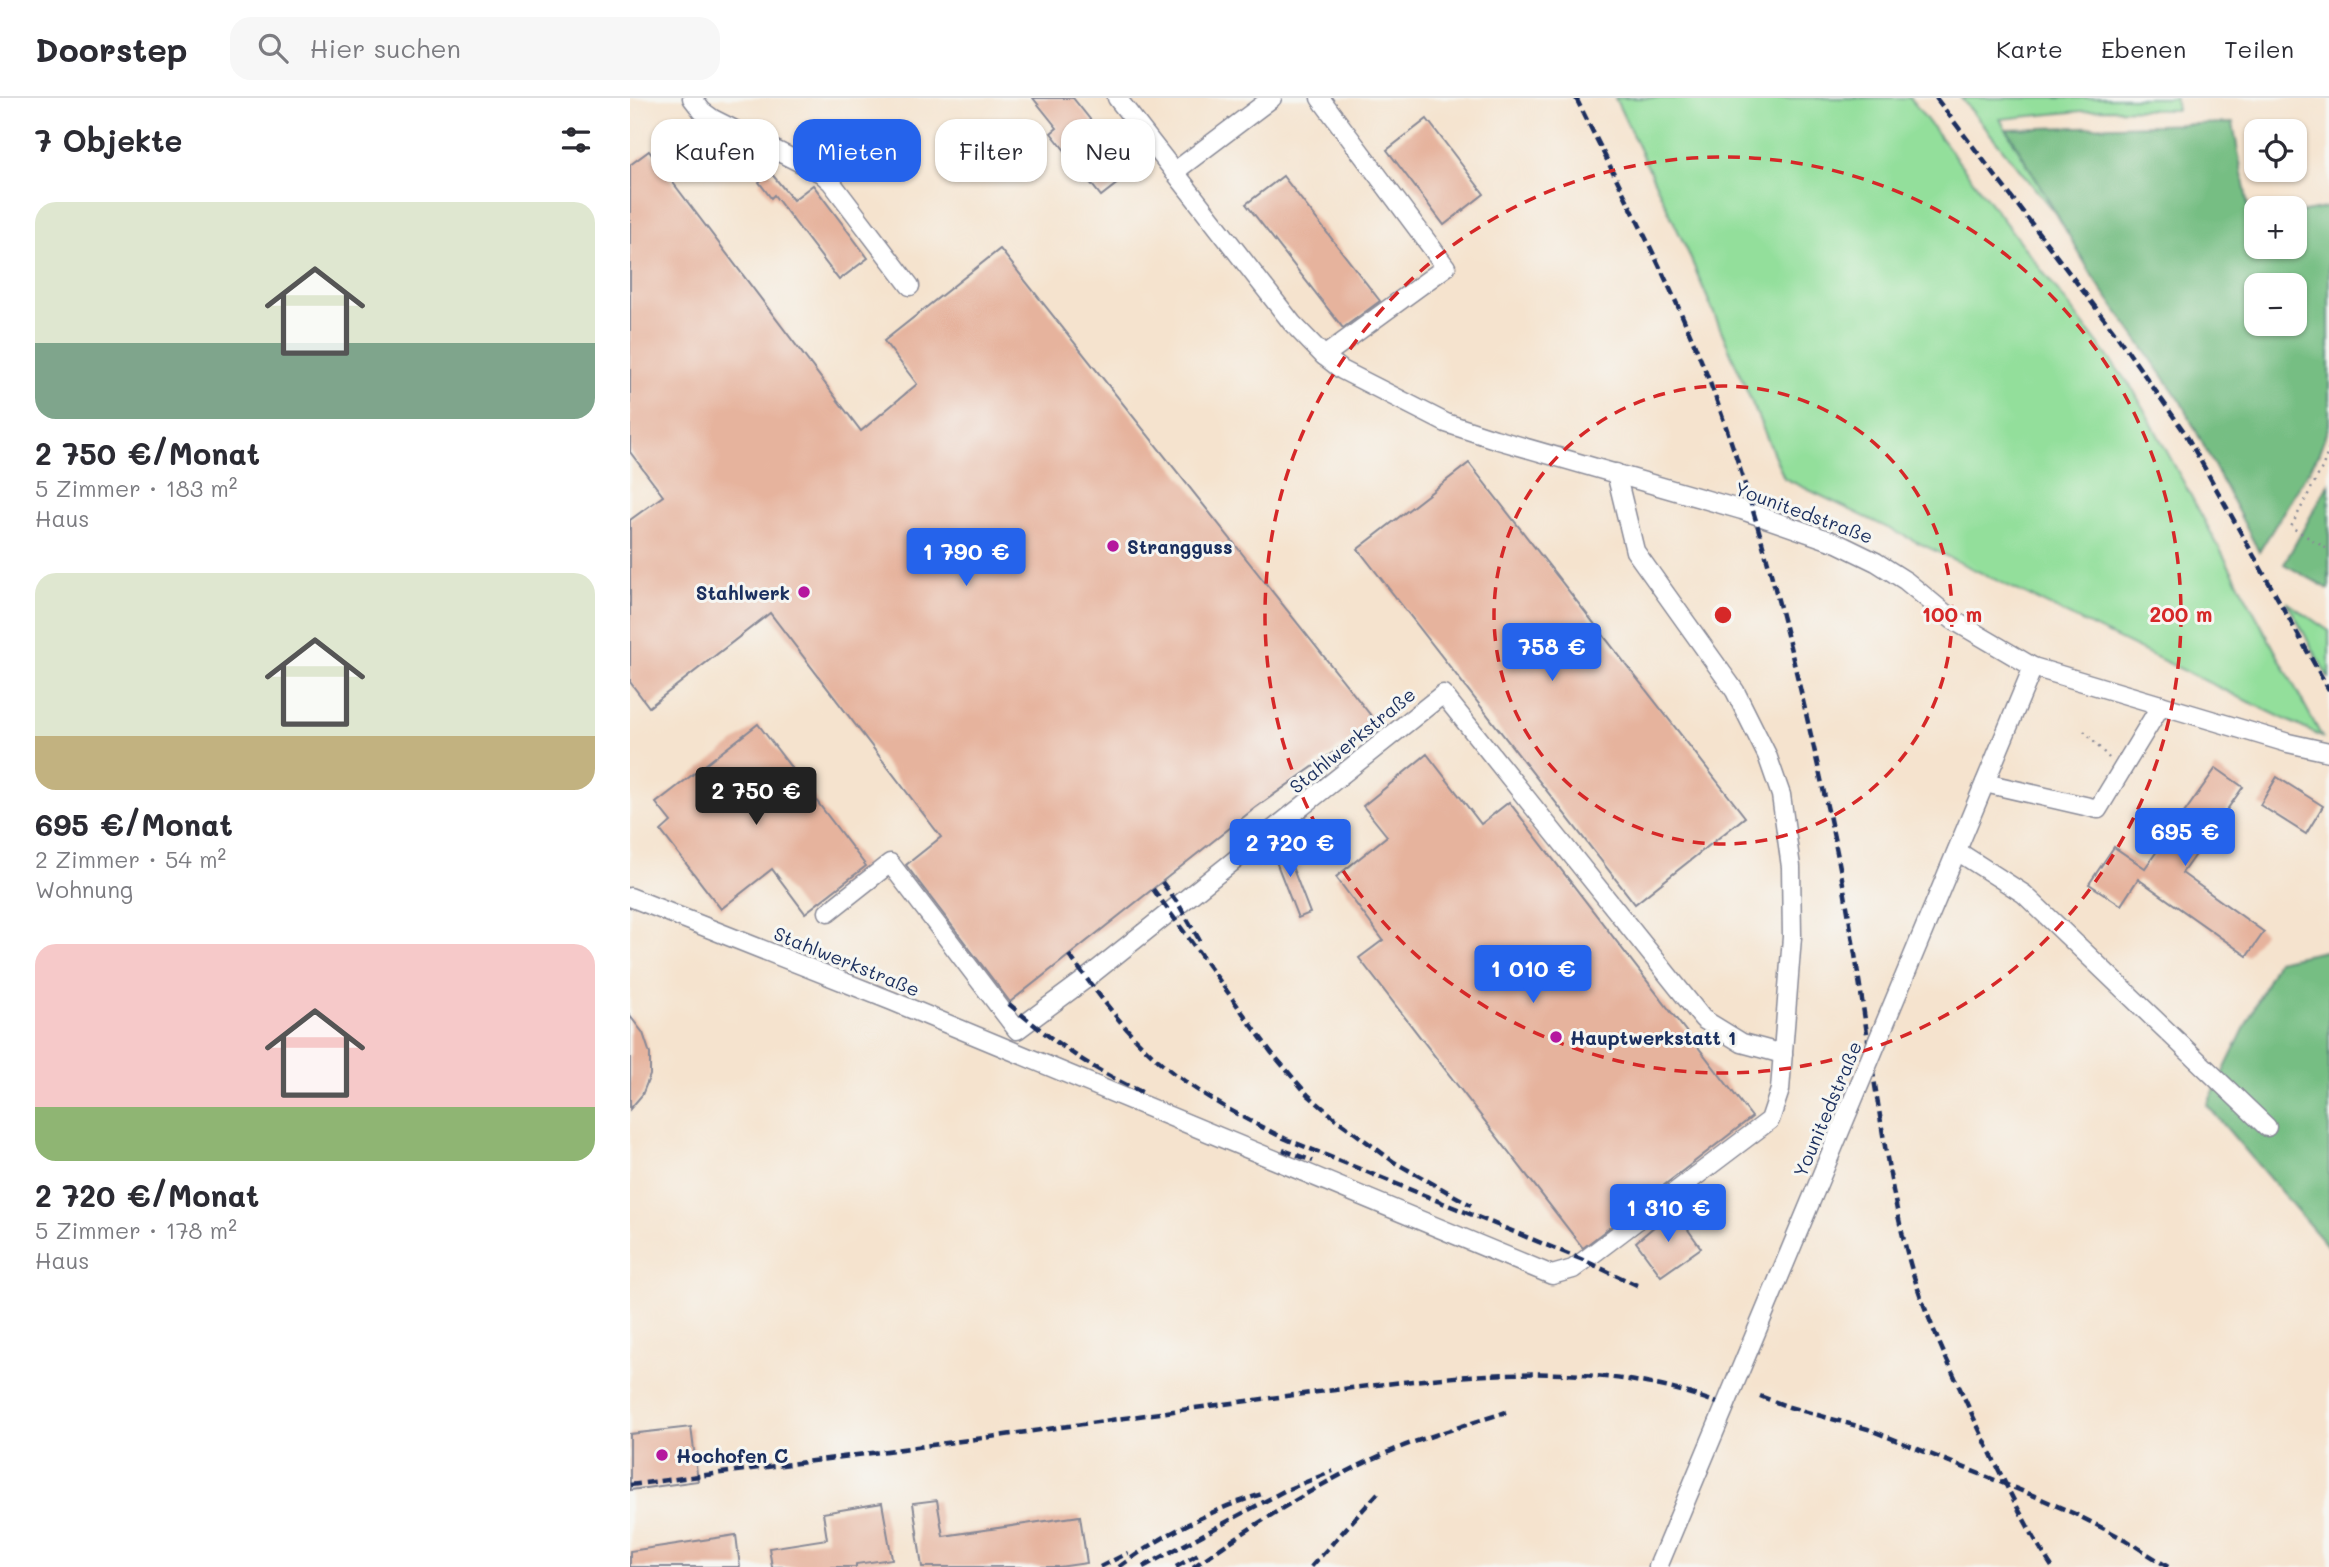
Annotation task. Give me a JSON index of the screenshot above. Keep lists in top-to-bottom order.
{
  "streets": {
    "lane": ["Younitedstraße", "Stahlwerkstraße"]
  },
  "crossings": [
    ["Younitedstraße", "Stahlwerkstraße"]
  ],
  "places": [
    "Strangguss",
    "Stahlwerk",
    "Hauptwerkstatt 1",
    "Hochofen C"
  ],
  "page": {
    "header": "Doorstep",
    "search": "Hier suchen",
    "nav": ["Karte", "Ebenen", "Teilen"],
    "heading": "7 Objekte",
    "map_buttons": ["+", "−"],
    "chip": [
      "Kaufen",
      "Mieten",
      "Filter",
      "Neu"
    ],
    "list": [
      {
        "name": "2 750 €/Monat",
        "note": "5 Zimmer · 183 m² · Haus"
      },
      {
        "name": "695 €/Monat",
        "note": "2 Zimmer · 54 m² · Wohnung"
      },
      {
        "name": "2 720 €/Monat",
        "note": "5 Zimmer · 178 m² · Haus"
      }
    ],
    "price": [
      "1 790 €",
      "758 €",
      "2 750 €",
      "695 €",
      "2 720 €",
      "1 010 €",
      "1 310 €"
    ]
  },
  "rings": ["100 m", "200 m"]
}
